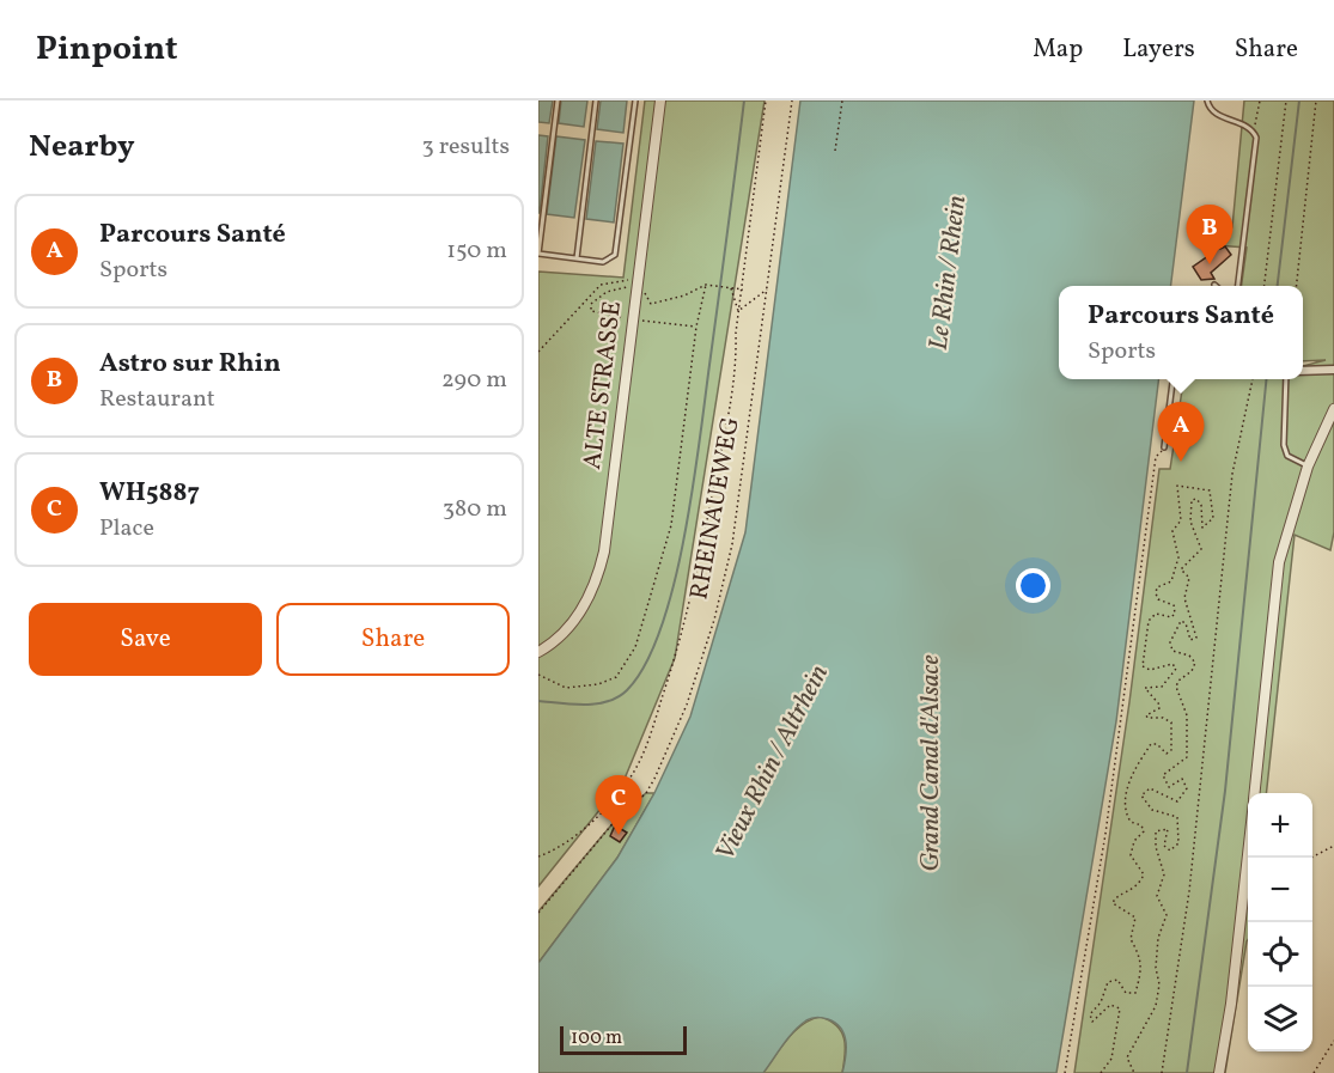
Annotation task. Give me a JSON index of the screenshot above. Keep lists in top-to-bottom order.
{
  "streets": {
    "street": ["ALTE STRASSE"],
    "path": ["RHEINAUEWEG"]
  },
  "water": ["Le Rhin / Rhein", "Vieux Rhin / Altrhein", "Grand Canal d'Alsace"],
  "scale_bar": "100 m",
  "page": {
    "header": "Pinpoint",
    "nav": ["Map", "Layers", "Share"],
    "heading": ["Nearby", "3 results"],
    "list": [
      {
        "mark": "A",
        "name": "Parcours Santé",
        "note": "Sports",
        "value": "150 m"
      },
      {
        "mark": "B",
        "name": "Astro sur Rhin",
        "note": "Restaurant",
        "value": "290 m"
      },
      {
        "mark": "C",
        "name": "WH5887",
        "note": "Place",
        "value": "380 m"
      }
    ],
    "pins": ["B", "A", "C"],
    "popup": ["Parcours Santé", "Sports"],
    "buttons": ["Save", "Share"],
    "map_buttons": ["+", "−"],
    "scale": "100 m"
  }
}
